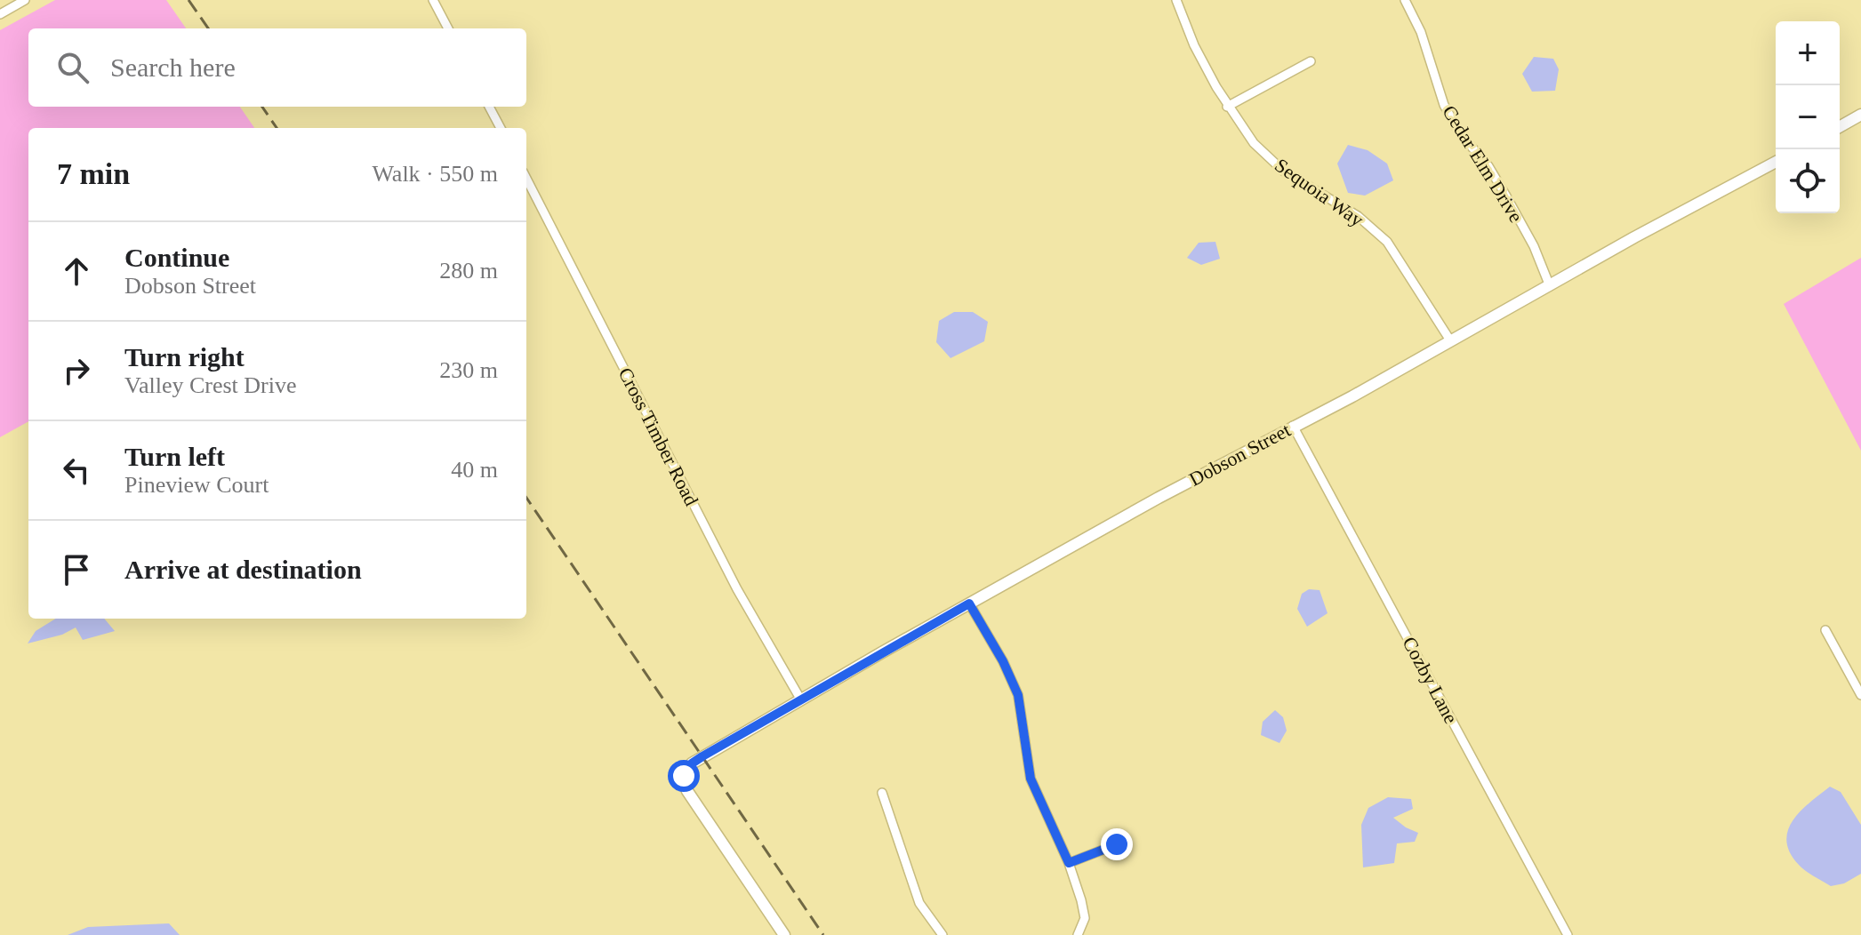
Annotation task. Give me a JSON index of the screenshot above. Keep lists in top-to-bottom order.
{
  "streets": {
    "street": [
      "Cedar Elm Drive",
      "Sequoia Way",
      "Cross Timber Road",
      "Dobson Street",
      "Cozby Lane"
    ]
  },
  "crossings": [
    ["Cedar Elm Drive", "Dobson Street"],
    ["Sequoia Way", "Dobson Street"],
    ["Cross Timber Road", "Dobson Street"],
    ["Dobson Street", "Cozby Lane"]
  ],
  "page": {
    "map_buttons": ["+", "−"],
    "search": "Search here",
    "heading": ["7 min", "Walk · 550 m"],
    "list": [
      ["Continue", "Dobson Street", "280 m"],
      ["Turn right", "Valley Crest Drive", "230 m"],
      ["Turn left", "Pineview Court", "40 m"],
      "Arrive at destination"
    ]
  }
}
